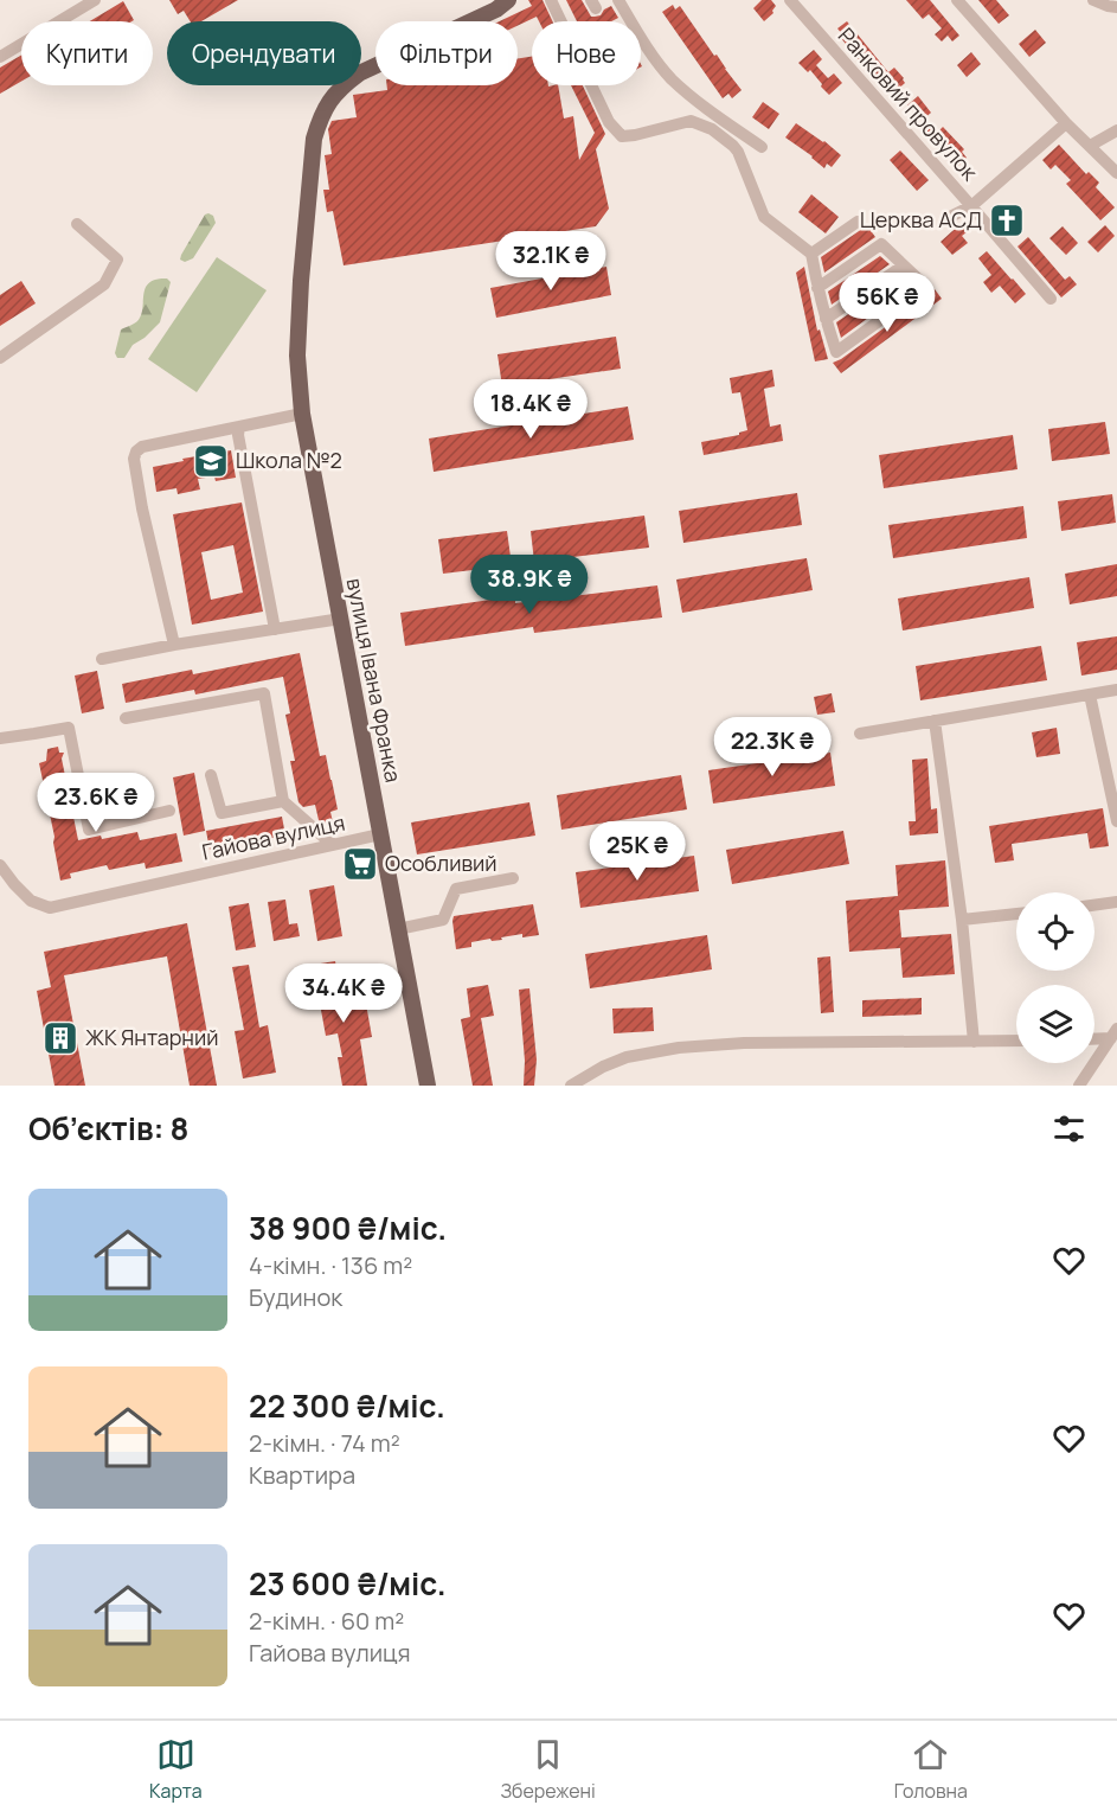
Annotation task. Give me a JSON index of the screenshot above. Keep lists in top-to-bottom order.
{
  "streets": {
    "main road": ["вулиця Івана Франка"],
    "street": ["Ранковий провулок", "Гайова вулиця"]
  },
  "crossings": [
    ["вулиця Івана Франка", "Гайова вулиця"]
  ],
  "places": {
    "church": ["Церква АСД"],
    "school or university": ["Школа №2"],
    "supermarket": ["Особливий"],
    "building": ["ЖК Янтарний"]
  },
  "page": {
    "chip": [
      "Купити",
      "Орендувати",
      "Фільтри",
      "Нове"
    ],
    "price": [
      "32.1K ₴",
      "56K ₴",
      "18.4K ₴",
      "38.9K ₴",
      "22.3K ₴",
      "23.6K ₴",
      "25K ₴",
      "34.4K ₴"
    ],
    "heading": "Об’єктів: 8",
    "list": [
      {
        "name": "38 900 ₴/міс.",
        "note": "4-кімн. · 136 m² · Будинок"
      },
      {
        "name": "22 300 ₴/міс.",
        "note": "2-кімн. · 74 m² · Квартира"
      },
      {
        "name": "23 600 ₴/міс.",
        "note": "2-кімн. · 60 m² · Гайова вулиця"
      }
    ],
    "tabs": ["Карта", "Збережені", "Головна"]
  }
}
